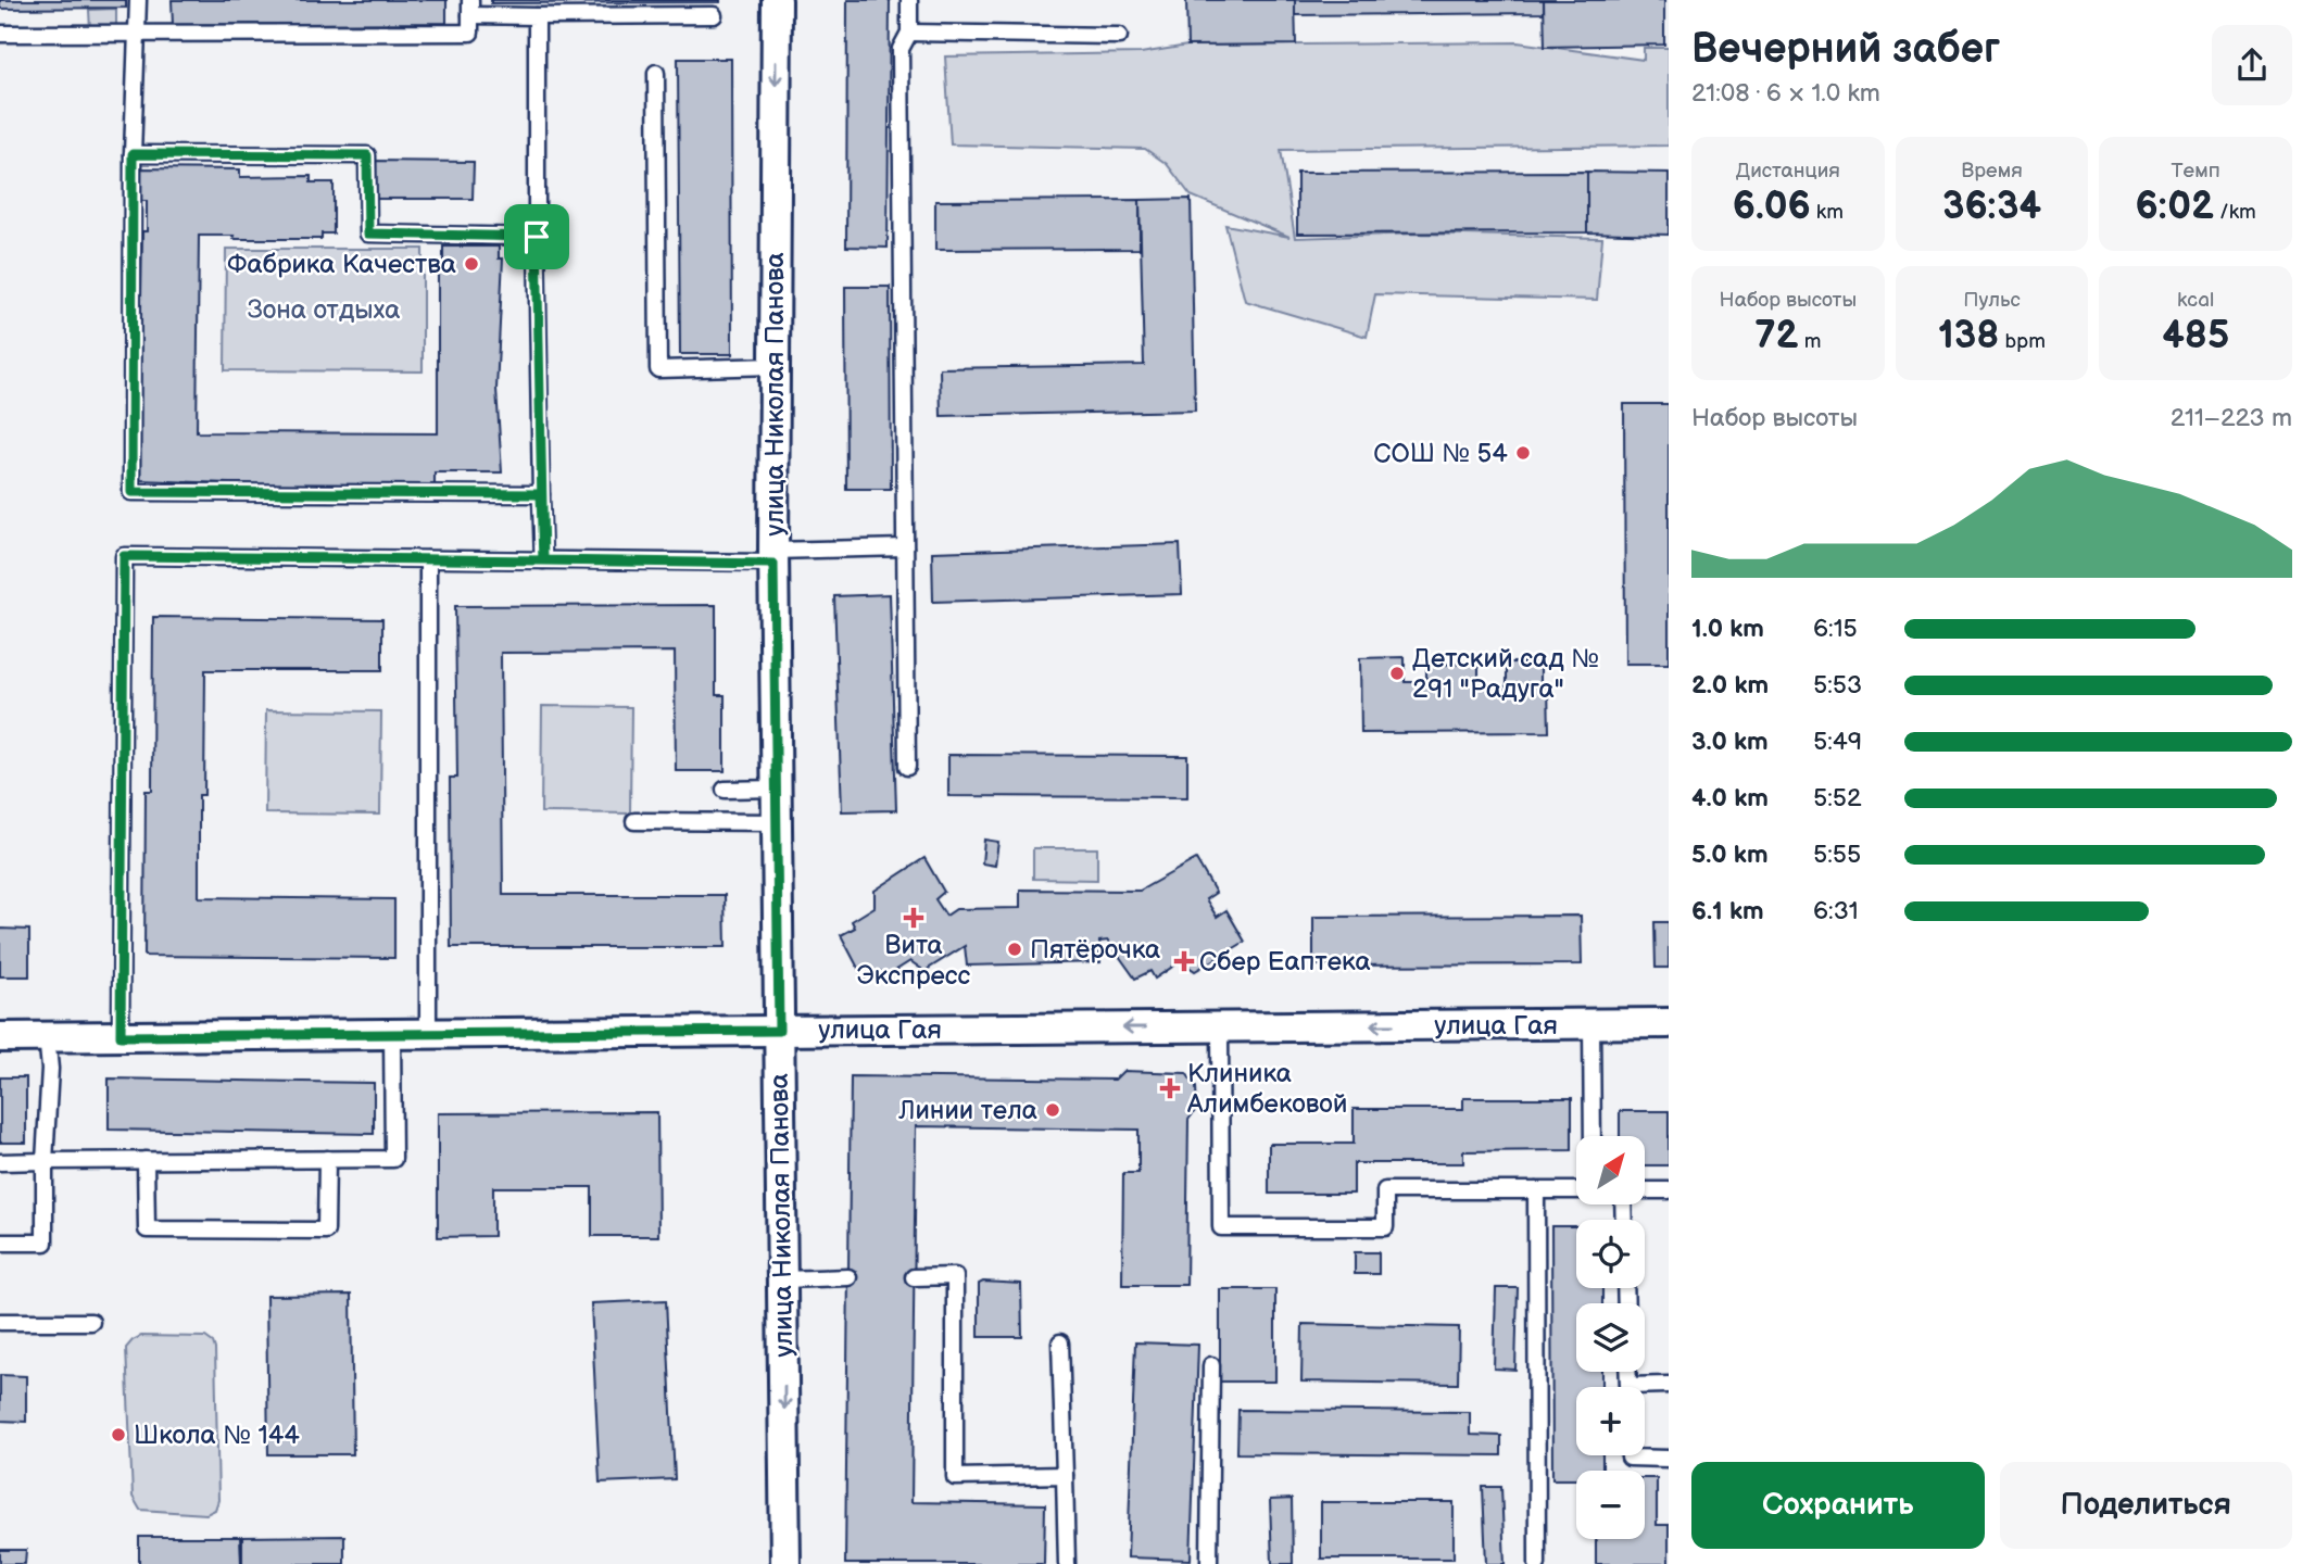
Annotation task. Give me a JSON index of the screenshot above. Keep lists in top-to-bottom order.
{
  "streets": {
    "street": ["улица Николая Панова", "улица Гая"]
  },
  "crossings": [
    ["улица Николая Панова", "улица Гая"]
  ],
  "one_way": ["улица Николая Панова", "улица Гая"],
  "parks": ["Зона отдыха"],
  "places": {
    "other": [
      "Фабрика Качества",
      "СОШ № 54",
      "Детский сад № 291 \"Радуга\"",
      "Пятёрочка",
      "Линии тела",
      "Школа № 144"
    ],
    "health": ["Вита Экспресс", "Сбер Еаптека", "Клиника Алимбековой"]
  },
  "north": "top right",
  "page": {
    "heading": ["Вечерний забег", "21:08 · 6 × 1.0 km"],
    "stats": [
      ["Дистанция", "6.06 km"],
      ["Время", "36:34"],
      ["Темп", "6:02 /km"],
      ["Набор высоты", "72 m"],
      ["Пульс", "138 bpm"],
      ["kcal", "485"]
    ],
    "chart": ["Набор высоты", "211–223 m"],
    "list": [
      {
        "name": "1.0 km",
        "note": "6:15"
      },
      {
        "name": "2.0 km",
        "note": "5:53"
      },
      {
        "name": "3.0 km",
        "note": "5:49"
      },
      {
        "name": "4.0 km",
        "note": "5:52"
      },
      {
        "name": "5.0 km",
        "note": "5:55"
      },
      {
        "name": "6.1 km",
        "note": "6:31"
      }
    ],
    "map_buttons": ["+", "−"],
    "buttons": ["Сохранить", "Поделиться"]
  }
}
